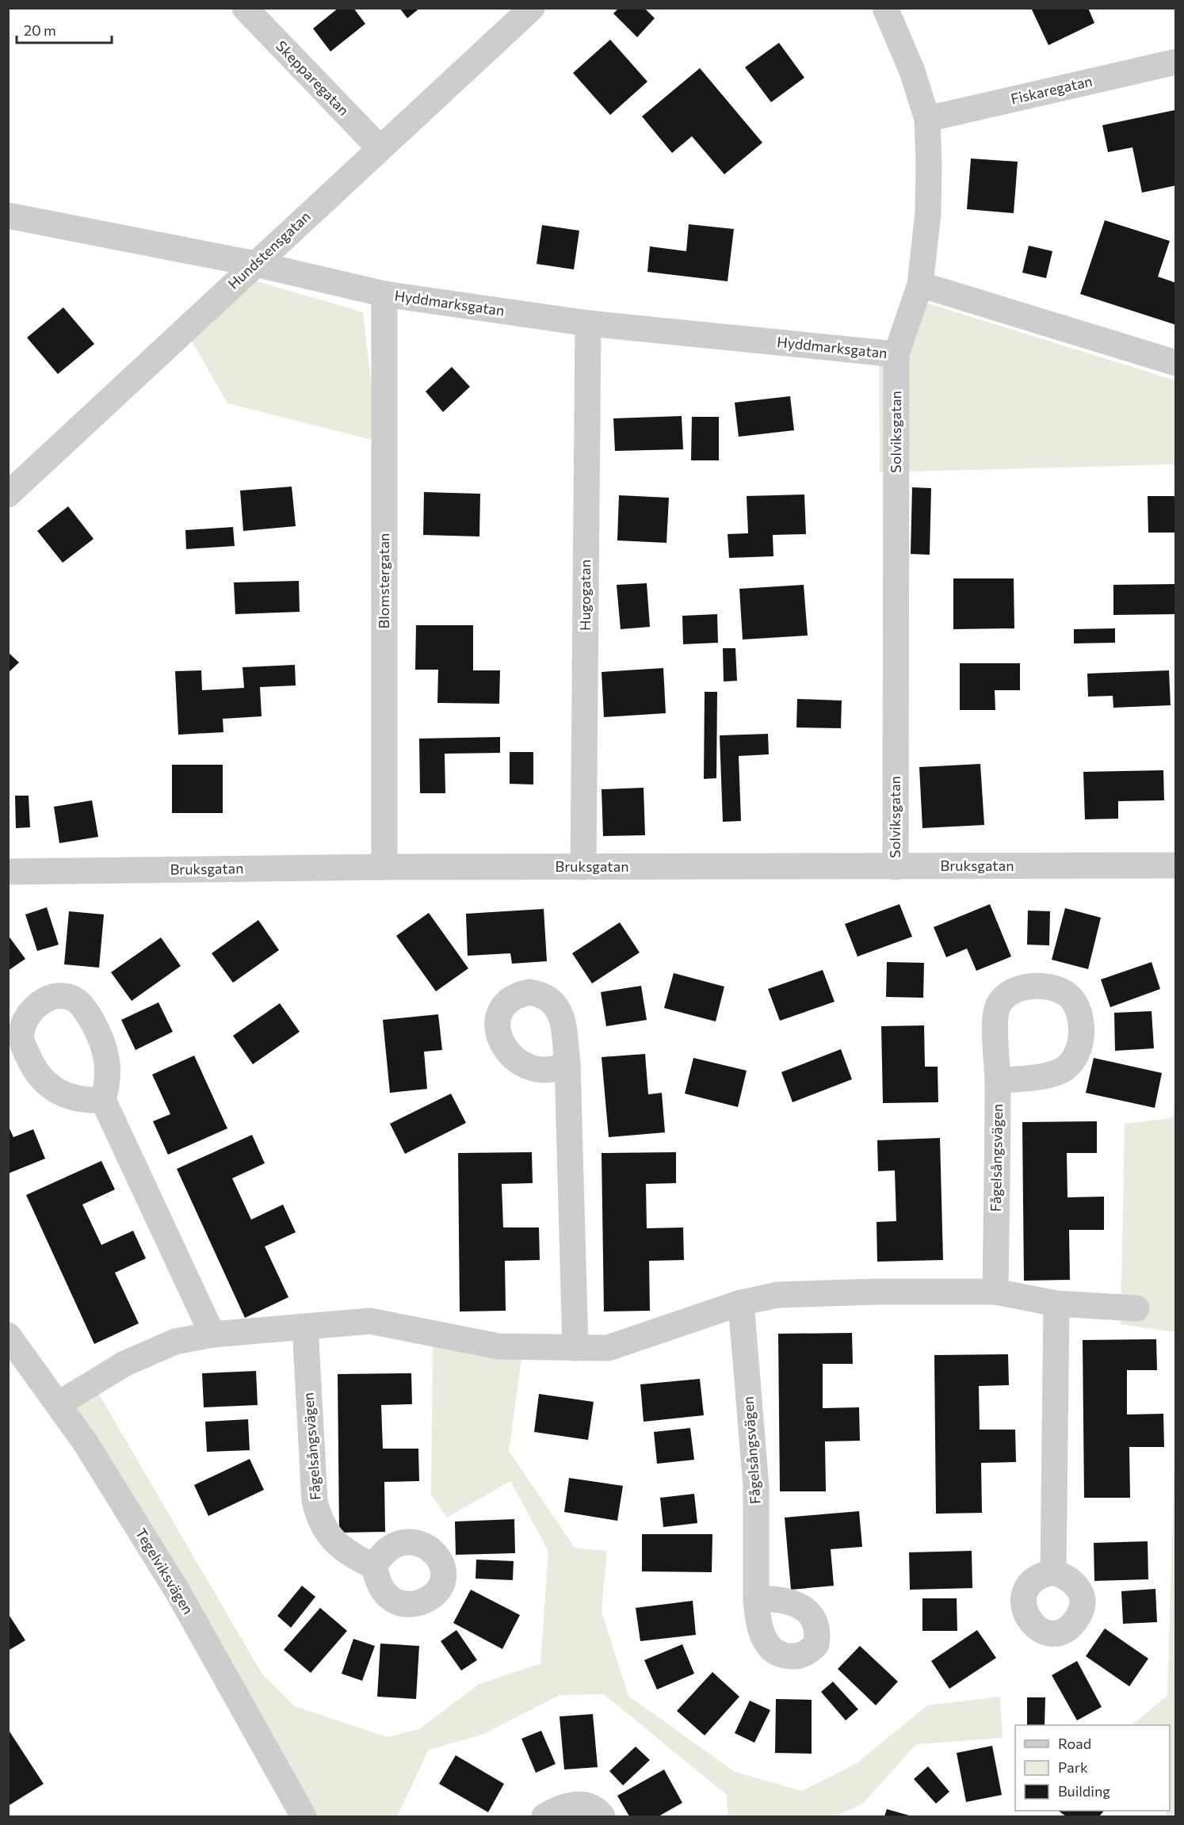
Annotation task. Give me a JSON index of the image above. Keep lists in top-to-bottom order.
{
  "streets": {
    "street": [
      "Skepparegatan",
      "Fiskaregatan",
      "Hundstensgatan",
      "Hyddmarksgatan",
      "Solviksgatan",
      "Blomstergatan",
      "Hugogatan",
      "Bruksgatan",
      "Fågelsångsvägen",
      "Tegelviksvägen"
    ]
  },
  "crossings": [
    ["Skepparegatan", "Hundstensgatan"],
    ["Fiskaregatan", "Solviksgatan"],
    ["Hundstensgatan", "Hyddmarksgatan"],
    ["Hyddmarksgatan", "Solviksgatan"],
    ["Hyddmarksgatan", "Blomstergatan"],
    ["Hyddmarksgatan", "Hugogatan"],
    ["Solviksgatan", "Bruksgatan"],
    ["Blomstergatan", "Bruksgatan"],
    ["Hugogatan", "Bruksgatan"]
  ],
  "legend": ["Road", "Park", "Building"],
  "scale_bar": "20 m"
}
